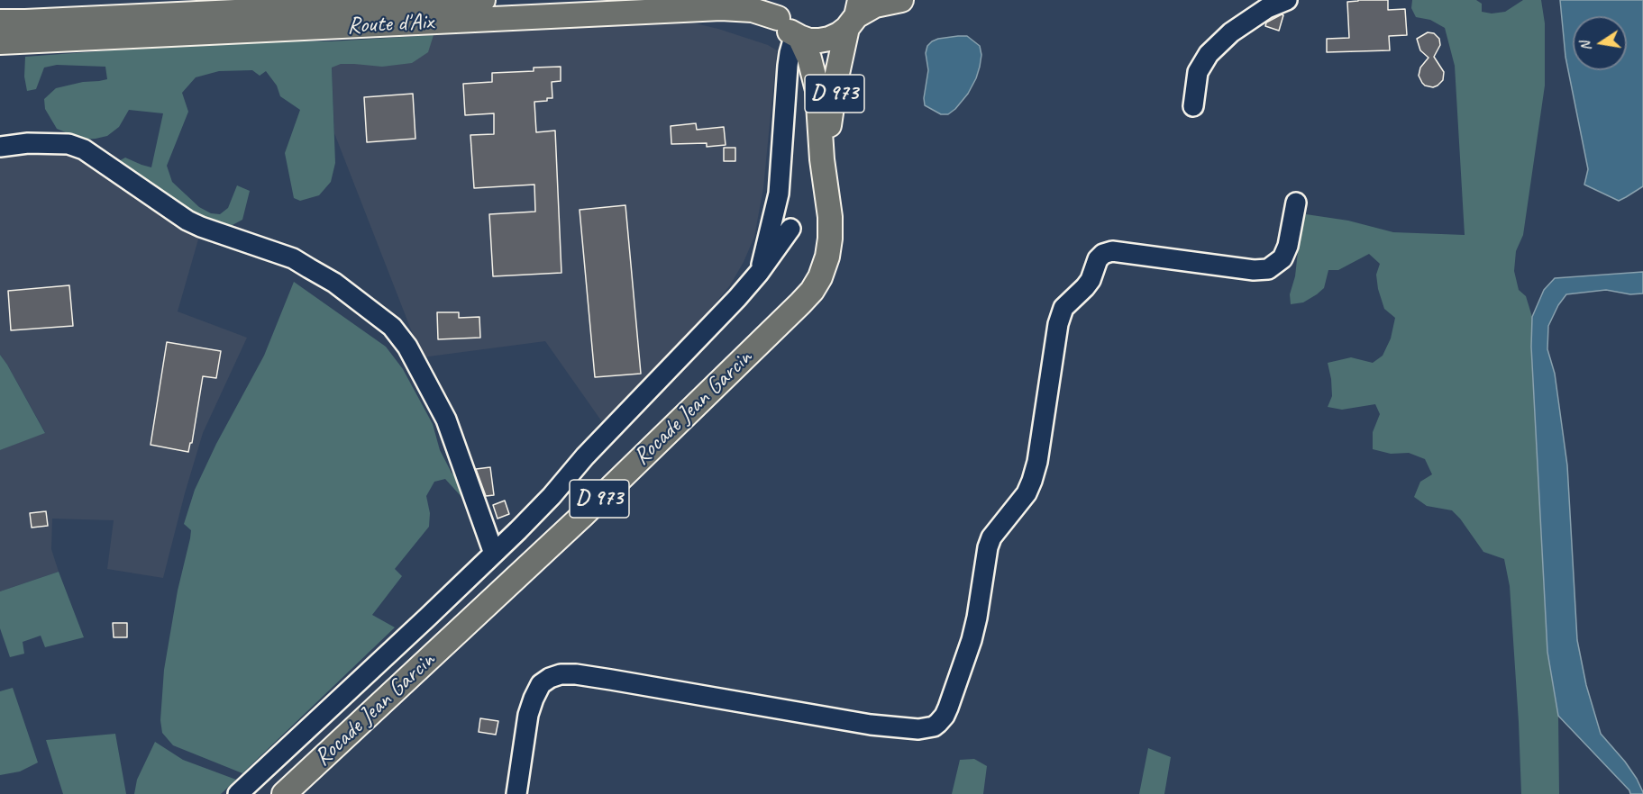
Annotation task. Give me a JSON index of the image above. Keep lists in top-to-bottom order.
{
  "streets": {
    "main road": ["Route d'Aix", "D 973", "Rocade Jean Garcin"]
  },
  "north": "left"
}
